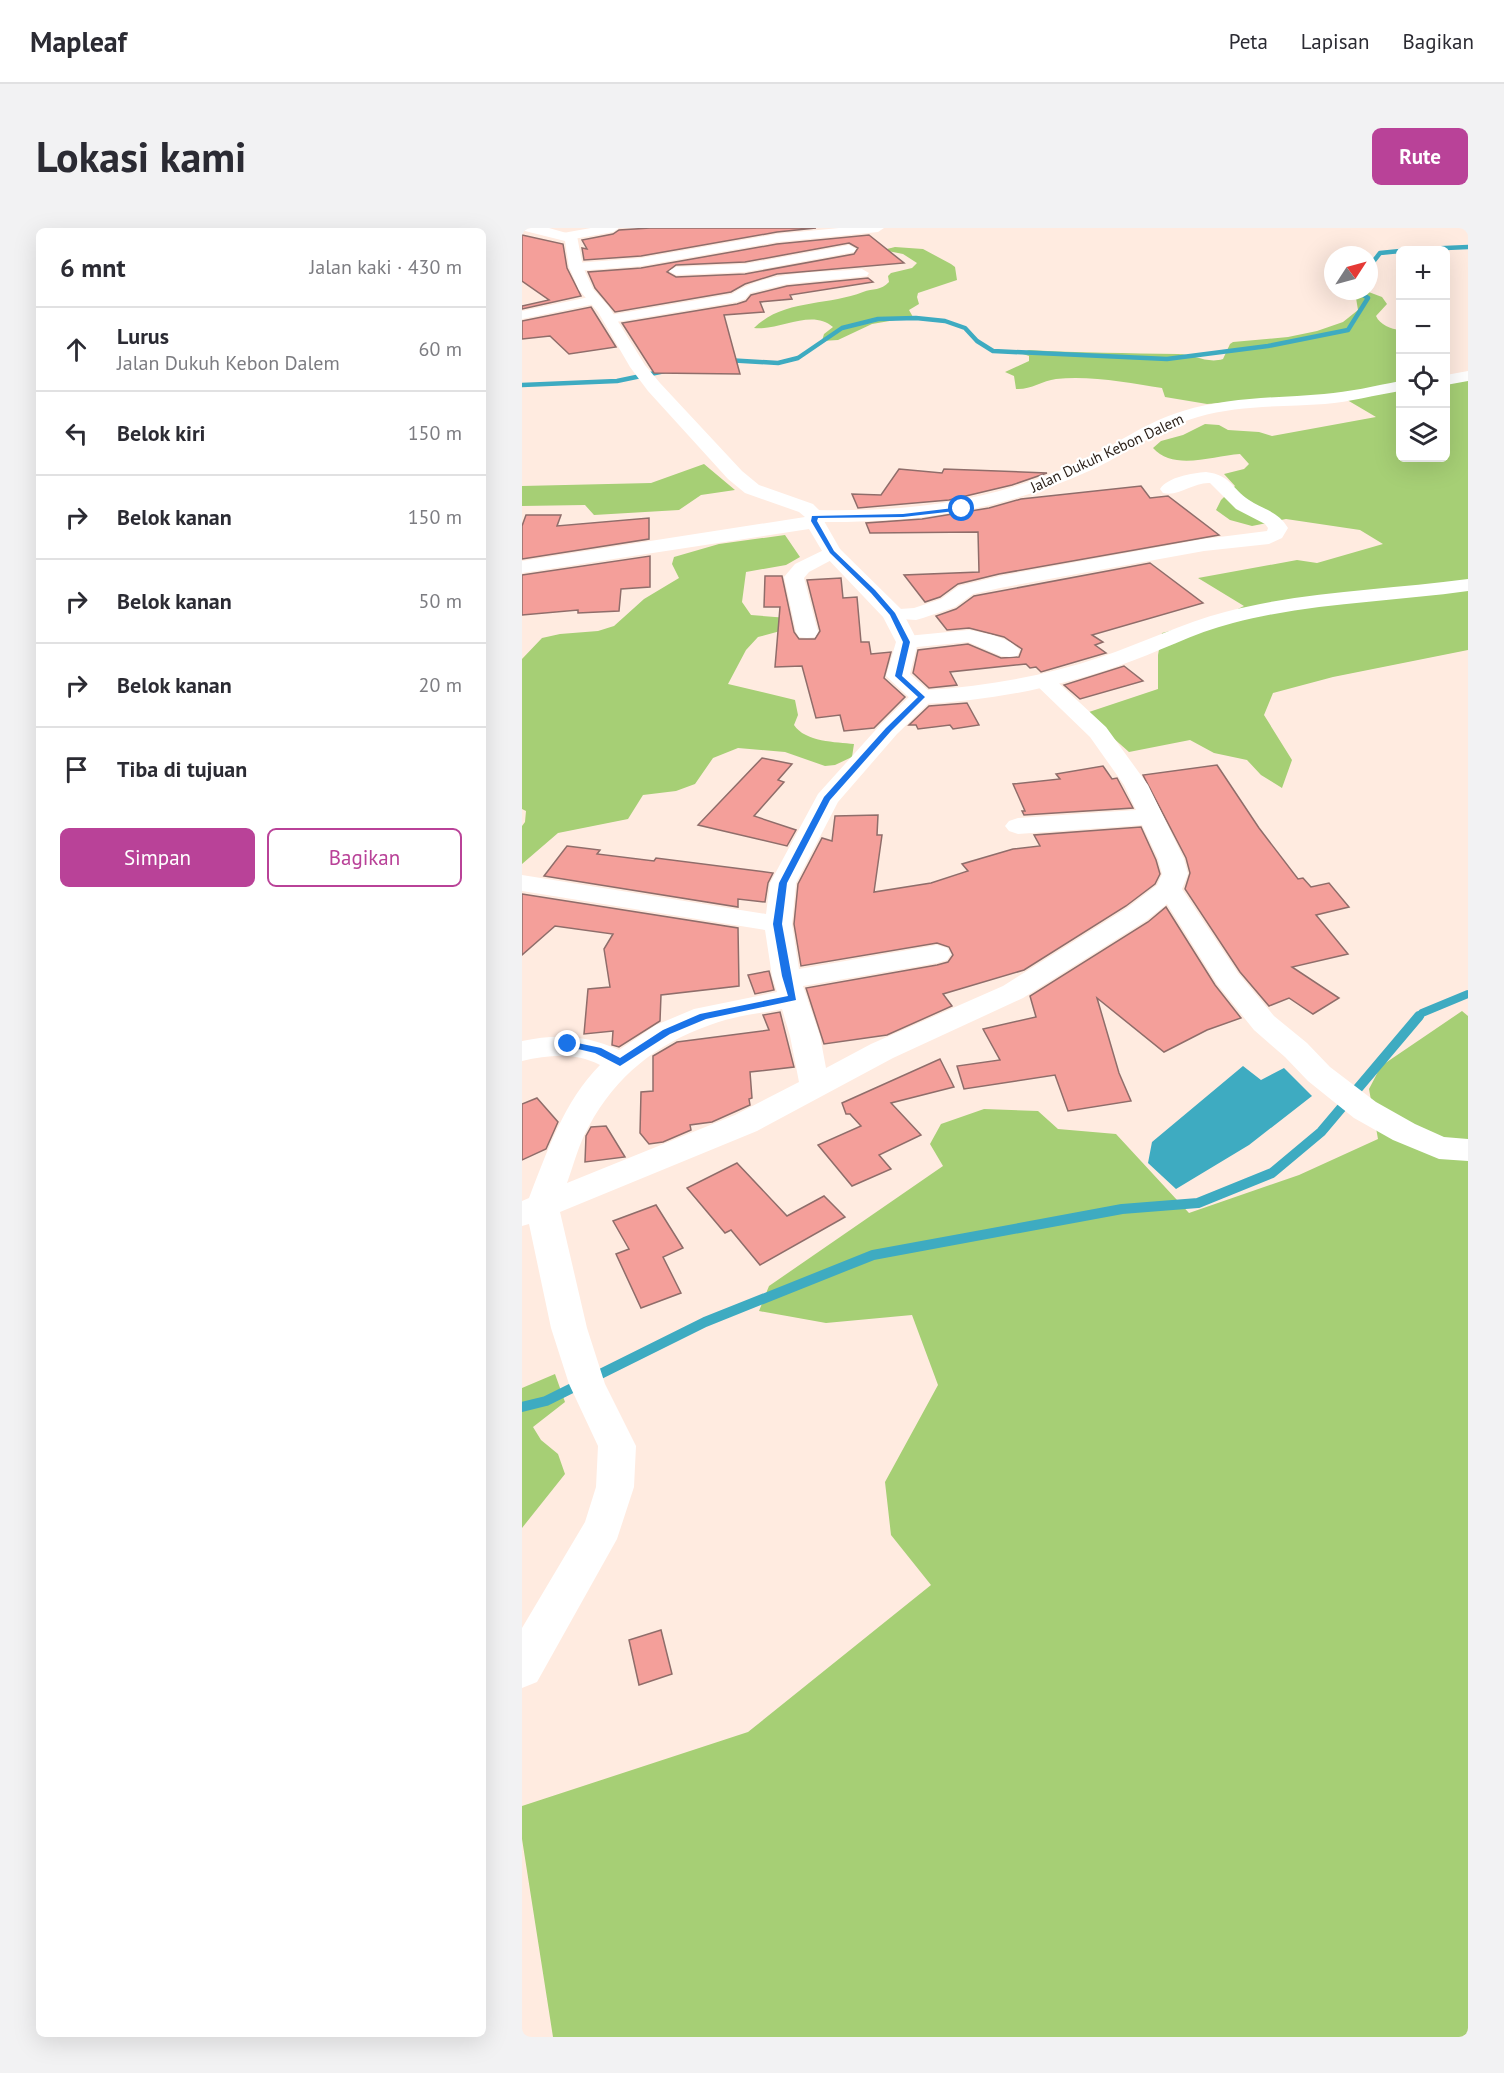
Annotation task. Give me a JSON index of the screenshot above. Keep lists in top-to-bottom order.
{
  "streets": {
    "street": ["Jalan Dukuh Kebon Dalem"]
  },
  "north": "top right",
  "page": {
    "header": "Mapleaf",
    "nav": ["Peta", "Lapisan", "Bagikan"],
    "buttons": [
      "Rute",
      ["Simpan", "Bagikan"]
    ],
    "title": "Lokasi kami",
    "heading": ["6 mnt", "Jalan kaki · 430 m"],
    "map_buttons": ["+", "−"],
    "list": [
      ["Lurus", "Jalan Dukuh Kebon Dalem", "60 m"],
      ["Belok kiri", "150 m"],
      ["Belok kanan", "150 m"],
      ["Belok kanan", "50 m"],
      ["Belok kanan", "20 m"],
      "Tiba di tujuan"
    ]
  }
}
